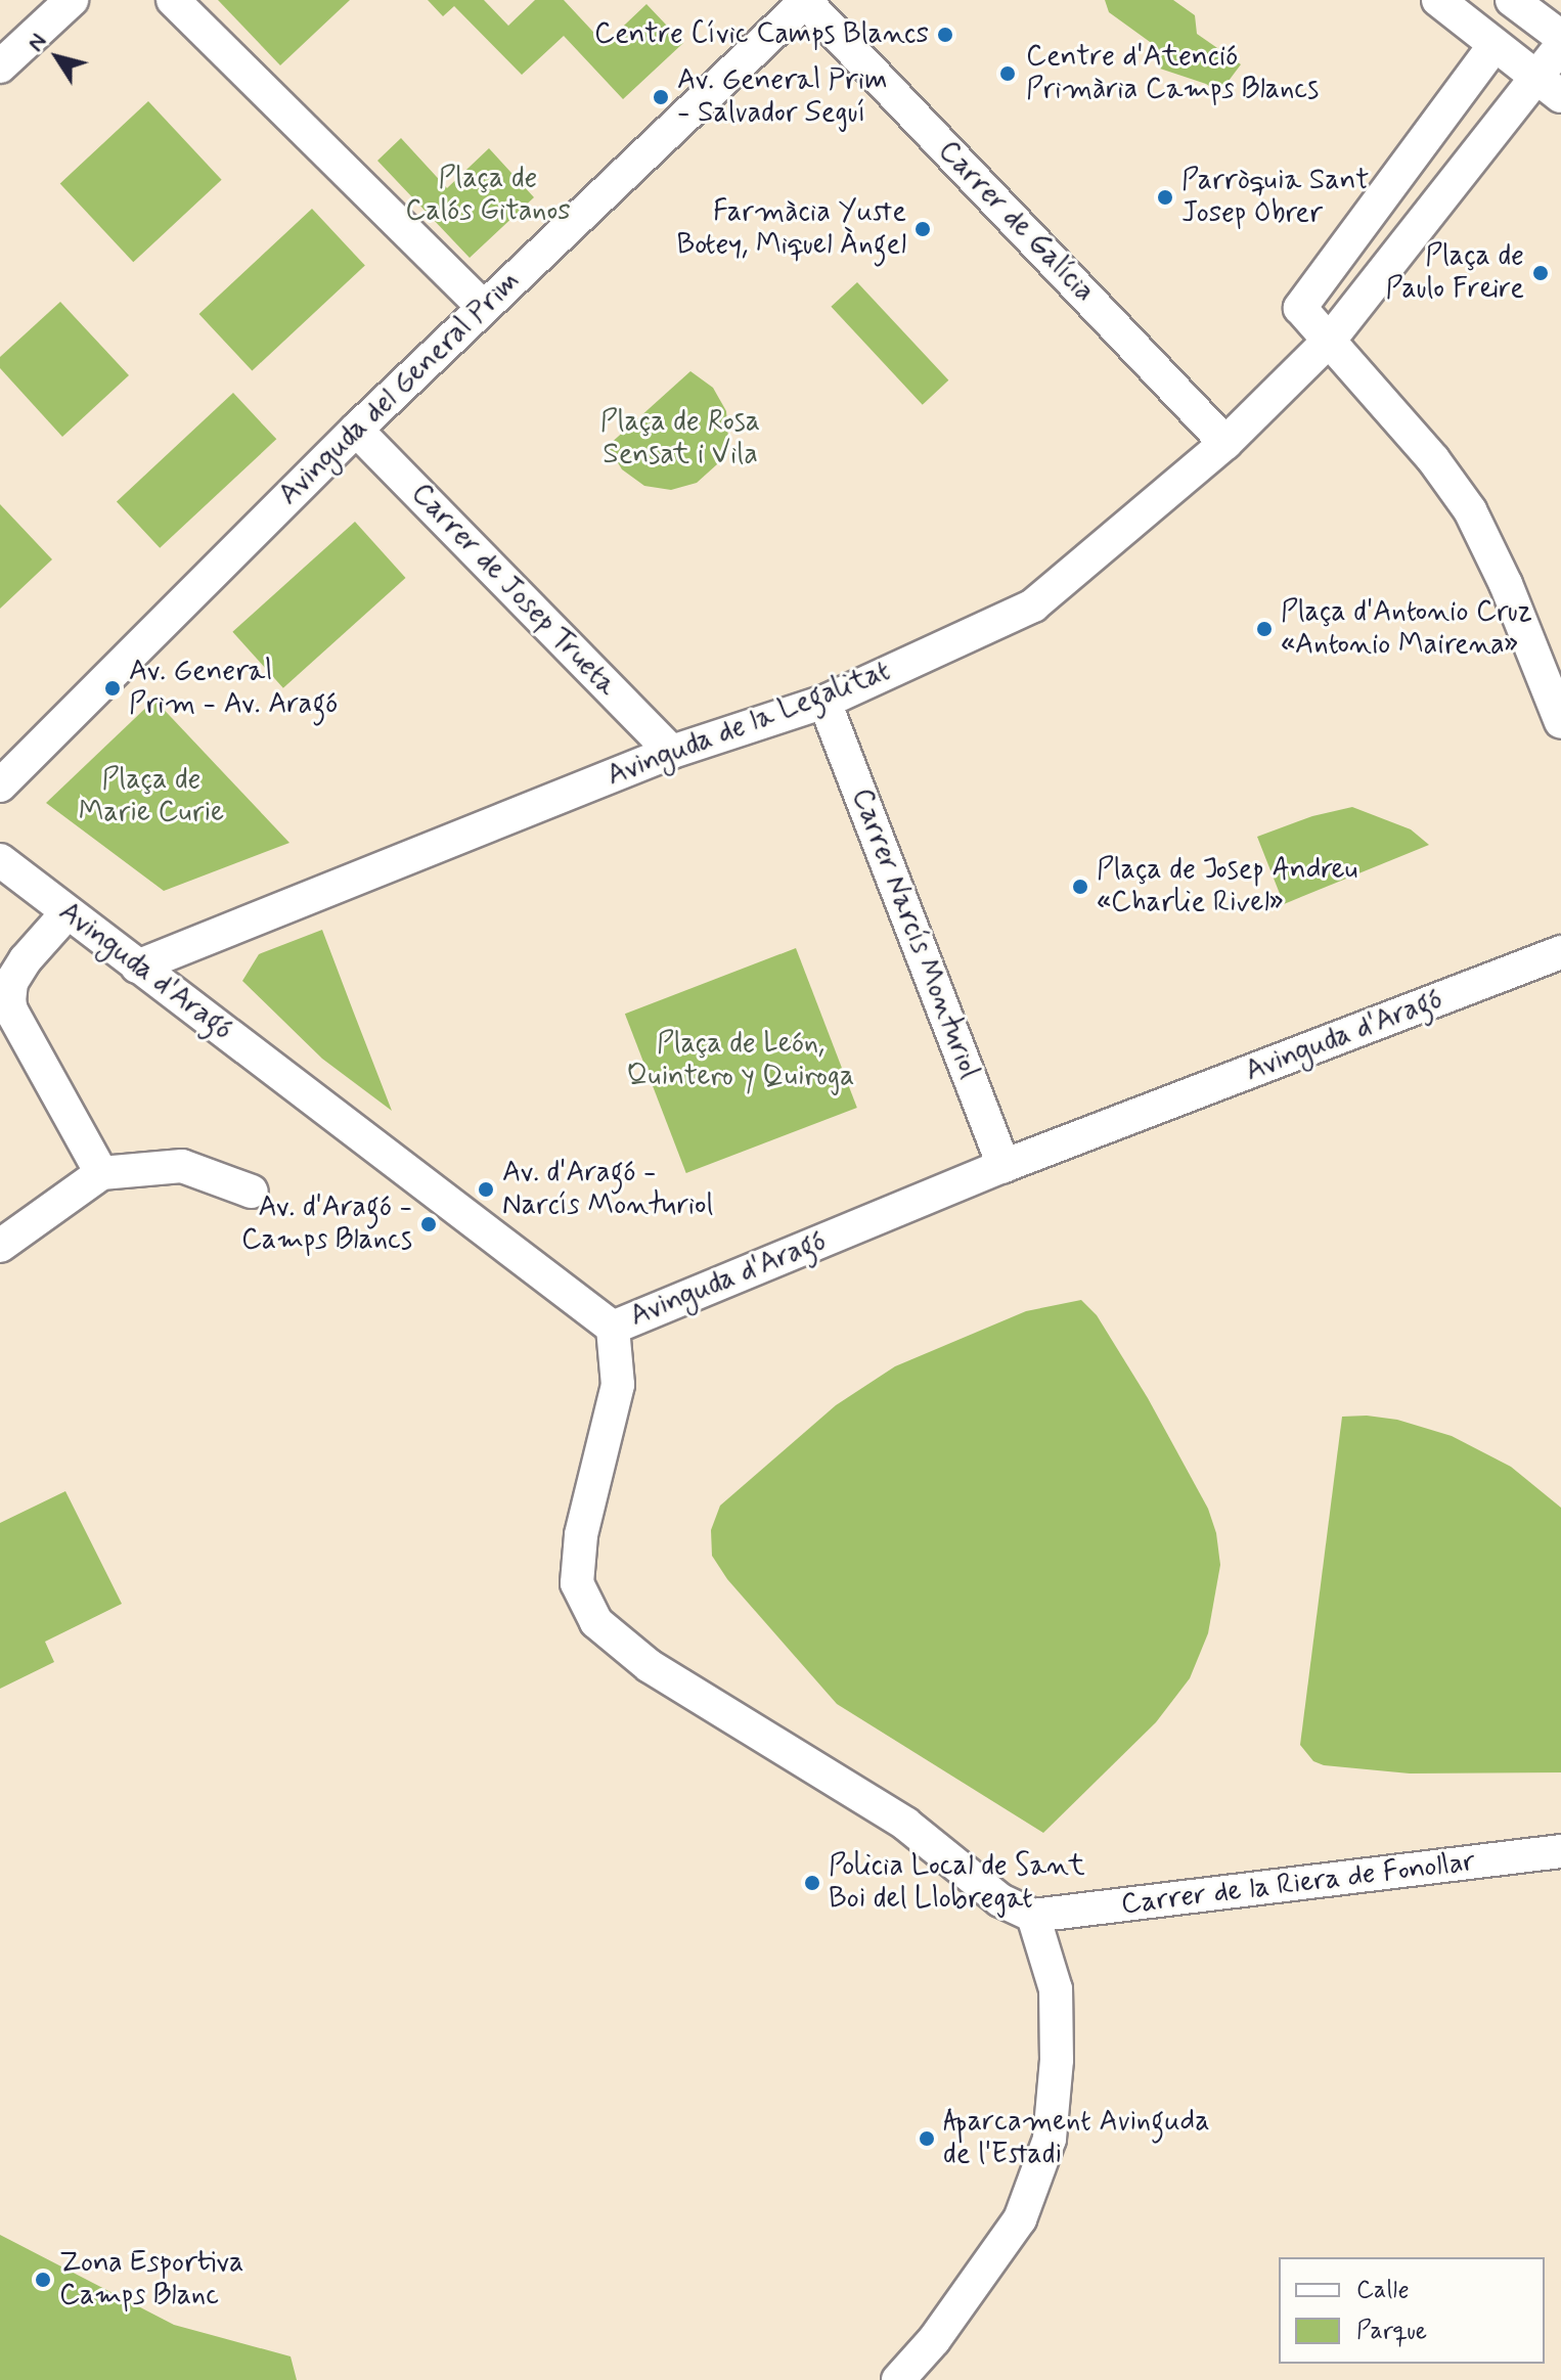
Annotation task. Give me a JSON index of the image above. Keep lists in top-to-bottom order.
{
  "streets": {
    "street": [
      "Carrer de Galícia",
      "Avinguda del General Prim",
      "Carrer de Josep Trueta",
      "Avinguda de la Legalitat",
      "Carrer Narcís Monturiol",
      "Avinguda d'Aragó",
      "Carrer de la Riera de Fonollar"
    ]
  },
  "crossings": [
    ["Carrer de Galícia", "Avinguda del General Prim"],
    ["Carrer de Galícia", "Avinguda de la Legalitat"],
    ["Avinguda del General Prim", "Carrer de Josep Trueta"],
    ["Carrer de Josep Trueta", "Avinguda de la Legalitat"],
    ["Avinguda de la Legalitat", "Carrer Narcís Monturiol"],
    ["Avinguda de la Legalitat", "Avinguda d'Aragó"],
    ["Carrer Narcís Monturiol", "Avinguda d'Aragó"]
  ],
  "parks": [
    "Plaça de Calós Gitanos",
    "Plaça de Rosa Sensat i Vila",
    "Plaça de Marie Curie",
    "Plaça de León, Quintero y Quiroga"
  ],
  "places": [
    "Centre Cívic Camps Blancs",
    "Centre d'Atenció Primària Camps Blancs",
    "Av. General Prim - Salvador Seguí",
    "Parròquia Sant Josep Obrer",
    "Farmàcia Yuste Botey, Miquel Àngel",
    "Plaça de Paulo Freire",
    "Plaça d'Antonio Cruz «Antonio Mairena»",
    "Av. General Prim - Av. Aragó",
    "Plaça de Josep Andreu «Charlie Rivel»",
    "Av. d'Aragó - Narcís Monturiol",
    "Av. d'Aragó - Camps Blancs",
    "Policia Local de Sant Boi del Llobregat",
    "Aparcament Avinguda de l'Estadi",
    "Zona Esportiva Camps Blanc"
  ],
  "legend": ["Calle", "Parque"],
  "north": "top left"
}
